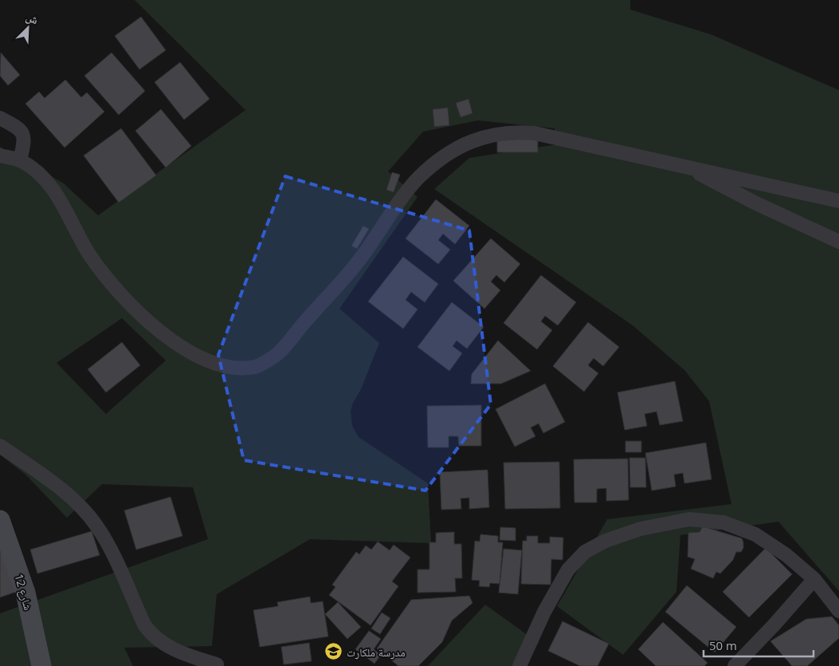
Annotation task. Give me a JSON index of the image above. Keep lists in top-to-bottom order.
{
  "streets": {
    "street": ["شارع 12"]
  },
  "places": {
    "school or university": ["مدرسة ملكارت"]
  },
  "scale_bar": "50 m",
  "north": "top right"
}
